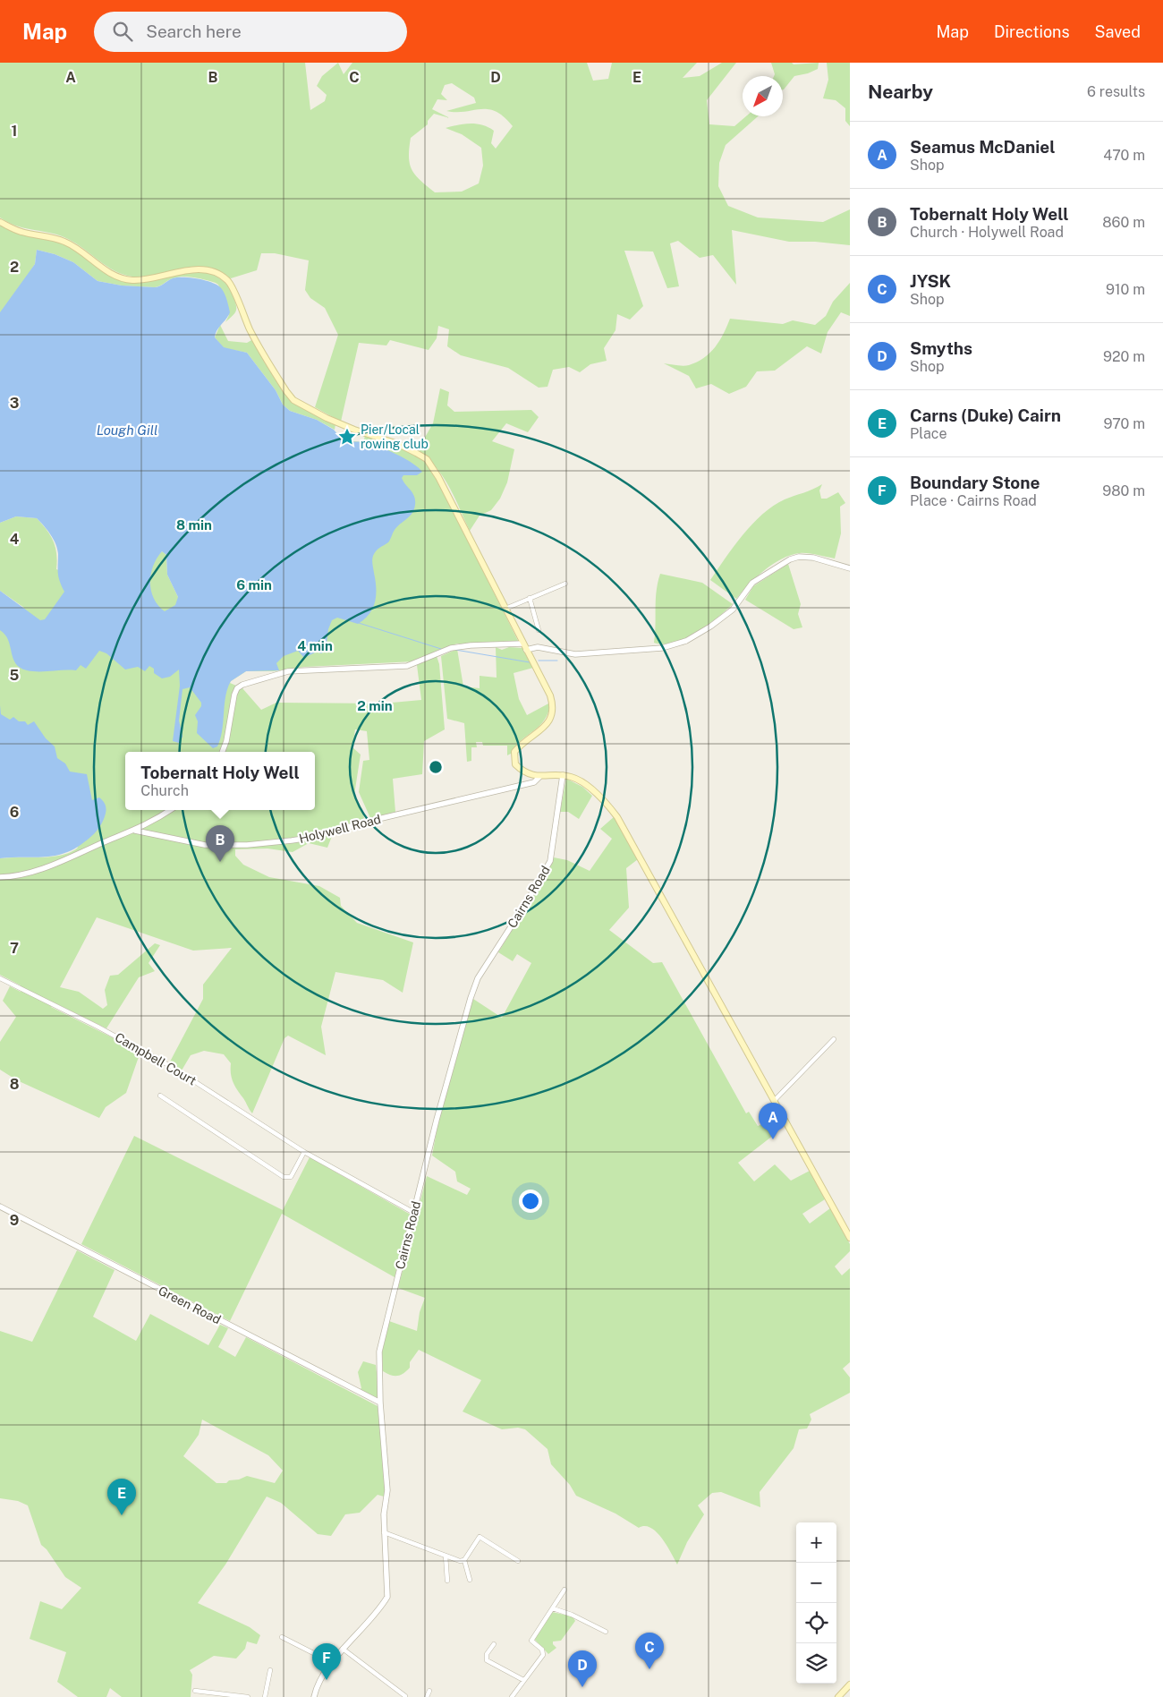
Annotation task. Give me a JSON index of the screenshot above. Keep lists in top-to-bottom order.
{
  "streets": {
    "street": [
      "Holywell Road",
      "Cairns Road",
      "Campbell Court",
      "Green Road"
    ]
  },
  "crossings": [
    ["Cairns Road", "Campbell Court"],
    ["Cairns Road", "Green Road"]
  ],
  "water": ["Lough Gill"],
  "places": {
    "place": ["Pier/Local rowing club"]
  },
  "north": "bottom left",
  "page": {
    "header": "Map",
    "search": "Search here",
    "nav": ["Map", "Directions", "Saved"],
    "heading": ["Nearby", "6 results"],
    "list": [
      {
        "mark": "A",
        "name": "Seamus McDaniel",
        "note": "Shop",
        "value": "470 m"
      },
      {
        "mark": "B",
        "name": "Tobernalt Holy Well",
        "note": "Church · Holywell Road",
        "value": "860 m"
      },
      {
        "mark": "C",
        "name": "JYSK",
        "note": "Shop",
        "value": "910 m"
      },
      {
        "mark": "D",
        "name": "Smyths",
        "note": "Shop",
        "value": "920 m"
      },
      {
        "mark": "E",
        "name": "Carns (Duke) Cairn",
        "note": "Place",
        "value": "970 m"
      },
      {
        "mark": "F",
        "name": "Boundary Stone",
        "note": "Place · Cairns Road",
        "value": "980 m"
      }
    ],
    "popup": ["Tobernalt Holy Well", "Church"],
    "pins": [
      "B",
      "A",
      "E",
      "C",
      "F",
      "D"
    ],
    "map_buttons": ["+", "−"]
  },
  "grid": {
    "columns": [
      "A",
      "B",
      "C",
      "D",
      "E"
    ],
    "rows": [
      "1",
      "2",
      "3",
      "4",
      "5",
      "6",
      "7",
      "8",
      "9"
    ]
  },
  "rings": [
    "8 min",
    "6 min",
    "4 min",
    "2 min"
  ]
}
